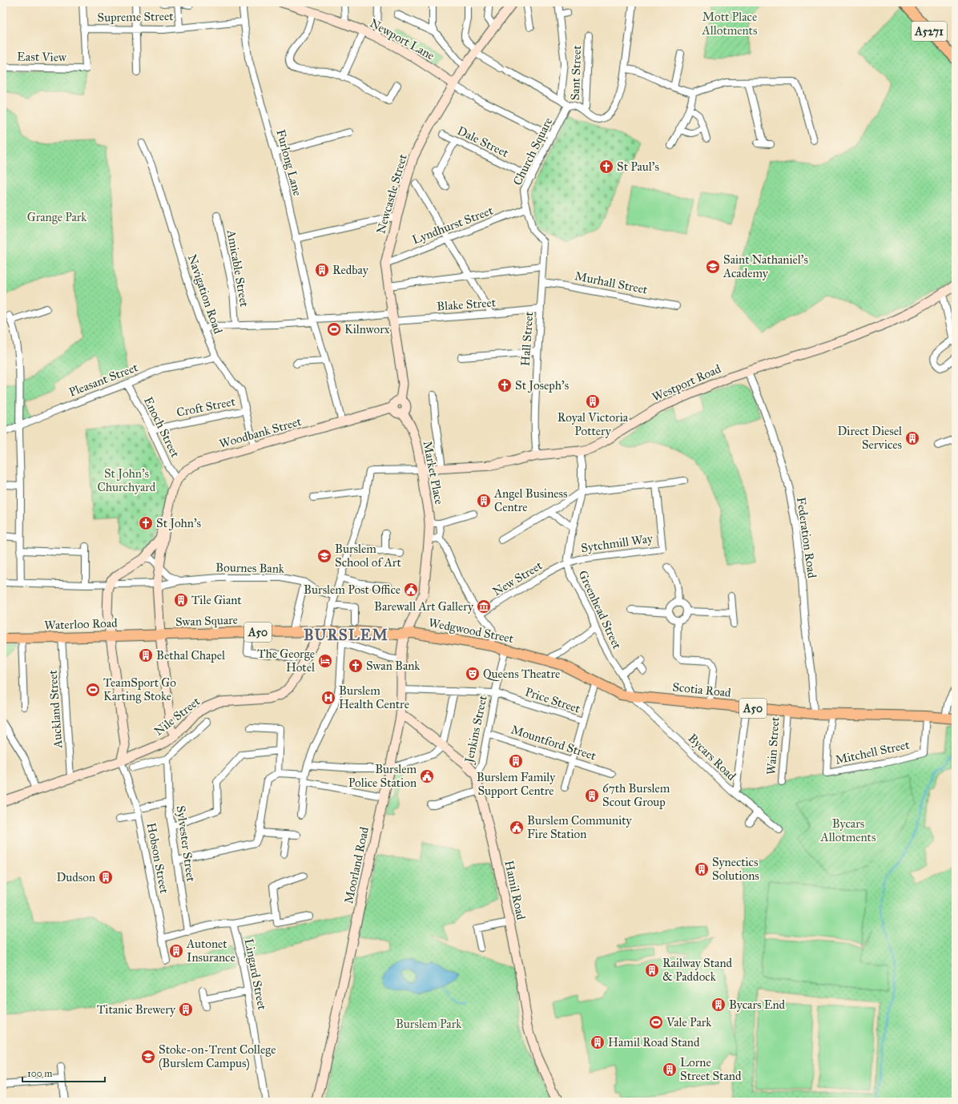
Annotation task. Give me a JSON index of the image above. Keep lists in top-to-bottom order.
{
  "streets": {
    "main road": [
      "A5271",
      "Newport Lane",
      "Newcastle Street",
      "Westport Road",
      "Woodbank Street",
      "Market Place",
      "Swan Square",
      "Waterloo Road",
      "Wedgwood Street",
      "A50",
      "Scotia Road",
      "Nile Street",
      "Moorland Road",
      "Hamil Road"
    ],
    "street": [
      "Supreme Street",
      "East View",
      "Sant Street",
      "Dale Street",
      "Church Square",
      "Furlong Lane",
      "Lyndhurst Street",
      "Amicable Street",
      "Murhall Street",
      "Navigation Road",
      "Blake Street",
      "Hall Street",
      "Pleasant Street",
      "Croft Street",
      "Enoch Street",
      "Federation Road",
      "Sytchmill Way",
      "Bournes Bank",
      "New Street",
      "Greenhead Street",
      "Price Street",
      "Auckland Street",
      "Jenkins Street",
      "Mountford Street",
      "Wain Street",
      "Mitchell Street",
      "Bycars Road",
      "Sylvester Street",
      "Hobson Street",
      "Lingard Street"
    ]
  },
  "crossings": [
    ["Supreme Street", "East View"],
    ["Supreme Street", "Furlong Lane"],
    ["Newport Lane", "Newcastle Street"],
    ["Dale Street", "Church Square"],
    ["Church Square", "Lyndhurst Street"],
    ["Church Square", "Hall Street"],
    ["Furlong Lane", "Blake Street"],
    ["Furlong Lane", "Woodbank Street"],
    ["Newcastle Street", "Lyndhurst Street"],
    ["Newcastle Street", "Blake Street"],
    ["Newcastle Street", "Woodbank Street"],
    ["Newcastle Street", "Market Place"],
    ["Amicable Street", "Blake Street"],
    ["Murhall Street", "Hall Street"],
    ["Navigation Road", "Blake Street"],
    ["Navigation Road", "Pleasant Street"],
    ["Navigation Road", "Croft Street"],
    ["Navigation Road", "Woodbank Street"],
    ["Blake Street", "Hall Street"],
    ["Hall Street", "Westport Road"],
    ["Pleasant Street", "Enoch Street"],
    ["Westport Road", "Market Place"],
    ["Westport Road", "Federation Road"],
    ["Westport Road", "Greenhead Street"],
    ["Croft Street", "Enoch Street"],
    ["Enoch Street", "Woodbank Street"],
    ["Woodbank Street", "Market Place"],
    ["Market Place", "Swan Square"],
    ["Market Place", "Wedgwood Street"],
    ["Market Place", "Moorland Road"],
    ["Federation Road", "Scotia Road"],
    ["Sytchmill Way", "New Street"],
    ["Sytchmill Way", "Greenhead Street"],
    ["New Street", "Greenhead Street"],
    ["Greenhead Street", "Scotia Road"],
    ["Greenhead Street", "Bycars Road"],
    ["Swan Square", "Waterloo Road"],
    ["Swan Square", "Wedgwood Street"],
    ["Swan Square", "Nile Street"],
    ["Swan Square", "Moorland Road"],
    ["Waterloo Road", "Auckland Street"],
    ["Wedgwood Street", "Scotia Road"],
    ["Wedgwood Street", "Jenkins Street"],
    ["Wedgwood Street", "Moorland Road"],
    ["Scotia Road", "Wain Street"],
    ["Scotia Road", "Mitchell Street"],
    ["Scotia Road", "Bycars Road"],
    ["Price Street", "Jenkins Street"],
    ["Price Street", "Moorland Road"],
    ["Auckland Street", "Nile Street"],
    ["Nile Street", "Hobson Street"],
    ["Jenkins Street", "Mountford Street"],
    ["Jenkins Street", "Hamil Road"],
    ["Moorland Road", "Hamil Road"]
  ],
  "districts": ["BURSLEM"],
  "parks": [
    "Mott Place Allotments",
    "Grange Park",
    "St John's Churchyard",
    "Bycars Allotments",
    "Burslem Park"
  ],
  "places": {
    "church": [
      "St Paul's",
      "St Joseph's",
      "St John's",
      "Swan Bank"
    ],
    "school or university": ["Saint Nathaniel's Academy", "Burslem School of Art", "Stoke-on-Trent College (Burslem Campus)"],
    "building": [
      "Redbay",
      "Royal Victoria Pottery",
      "Direct Diesel Services",
      "Angel Business Centre",
      "Tile Giant",
      "Bethal Chapel",
      "Burslem Family Support Centre",
      "67th Burslem Scout Group",
      "Synectics Solutions",
      "Dudson",
      "Autonet Insurance",
      "Railway Stand & Paddock",
      "Bycars End",
      "Titanic Brewery",
      "Hamil Road Stand",
      "Lorne Street Stand"
    ],
    "sports": ["Kilnworx", "TeamSport Go Karting Stoke", "Vale Park"],
    "public building": ["Burslem Post Office", "Burslem Police Station", "Burslem Community Fire Station"],
    "museum": ["Barewall Art Gallery"],
    "hotel": ["The George Hotel"],
    "theatre": ["Queens Theatre"],
    "hospital": ["Burslem Health Centre"]
  },
  "scale_bar": "100 m"
}
